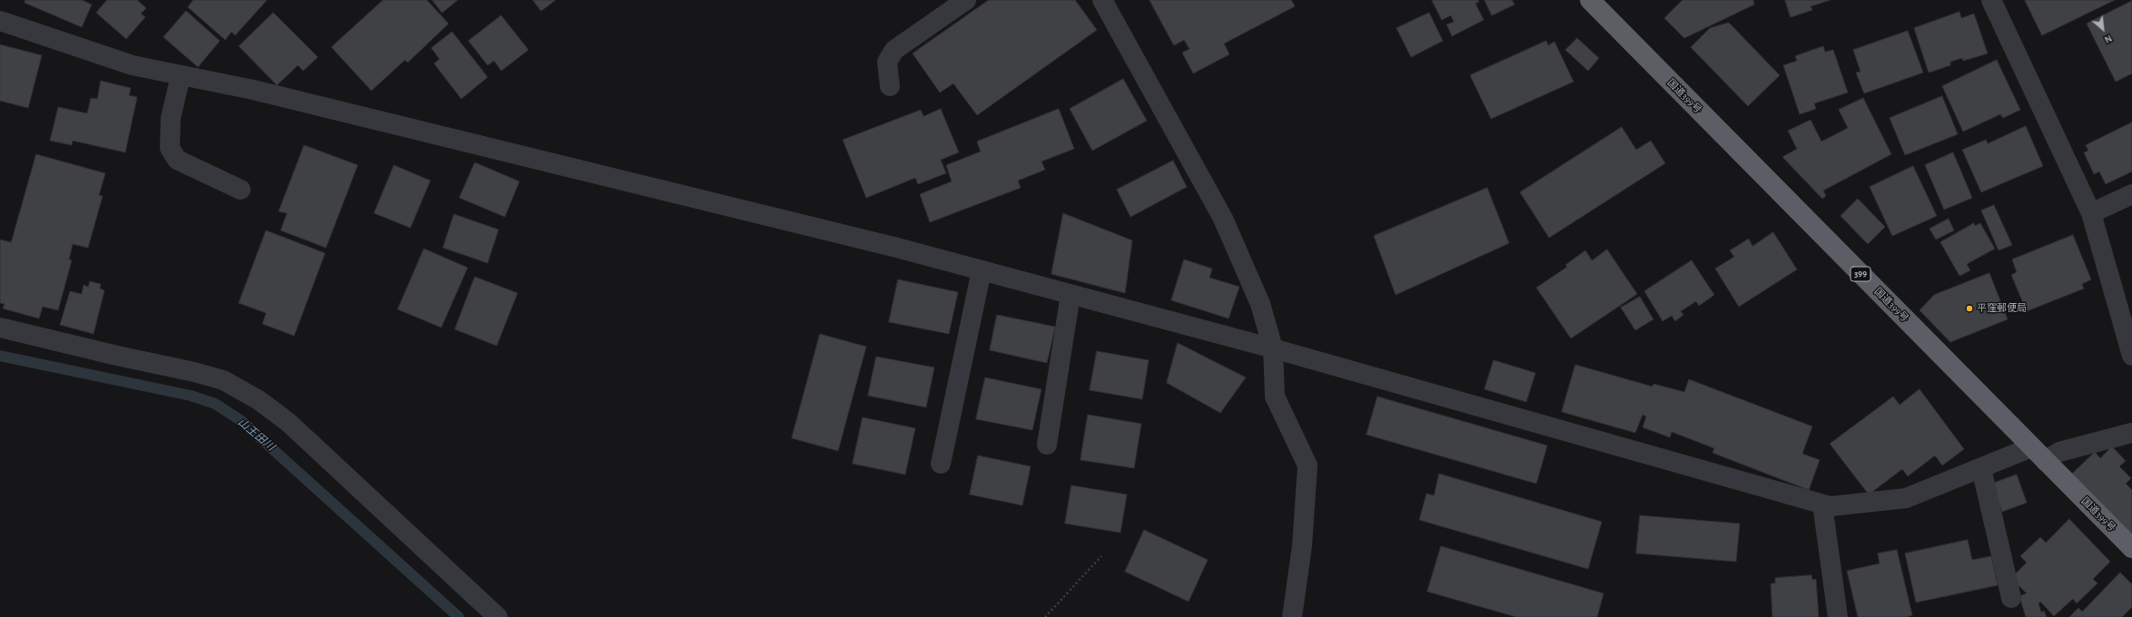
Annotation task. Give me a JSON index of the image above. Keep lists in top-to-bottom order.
{
  "streets": {
    "highway": ["国道399号", "399"]
  },
  "water": ["山王田川"],
  "places": ["平窪郵便局"],
  "north": "bottom right"
}
